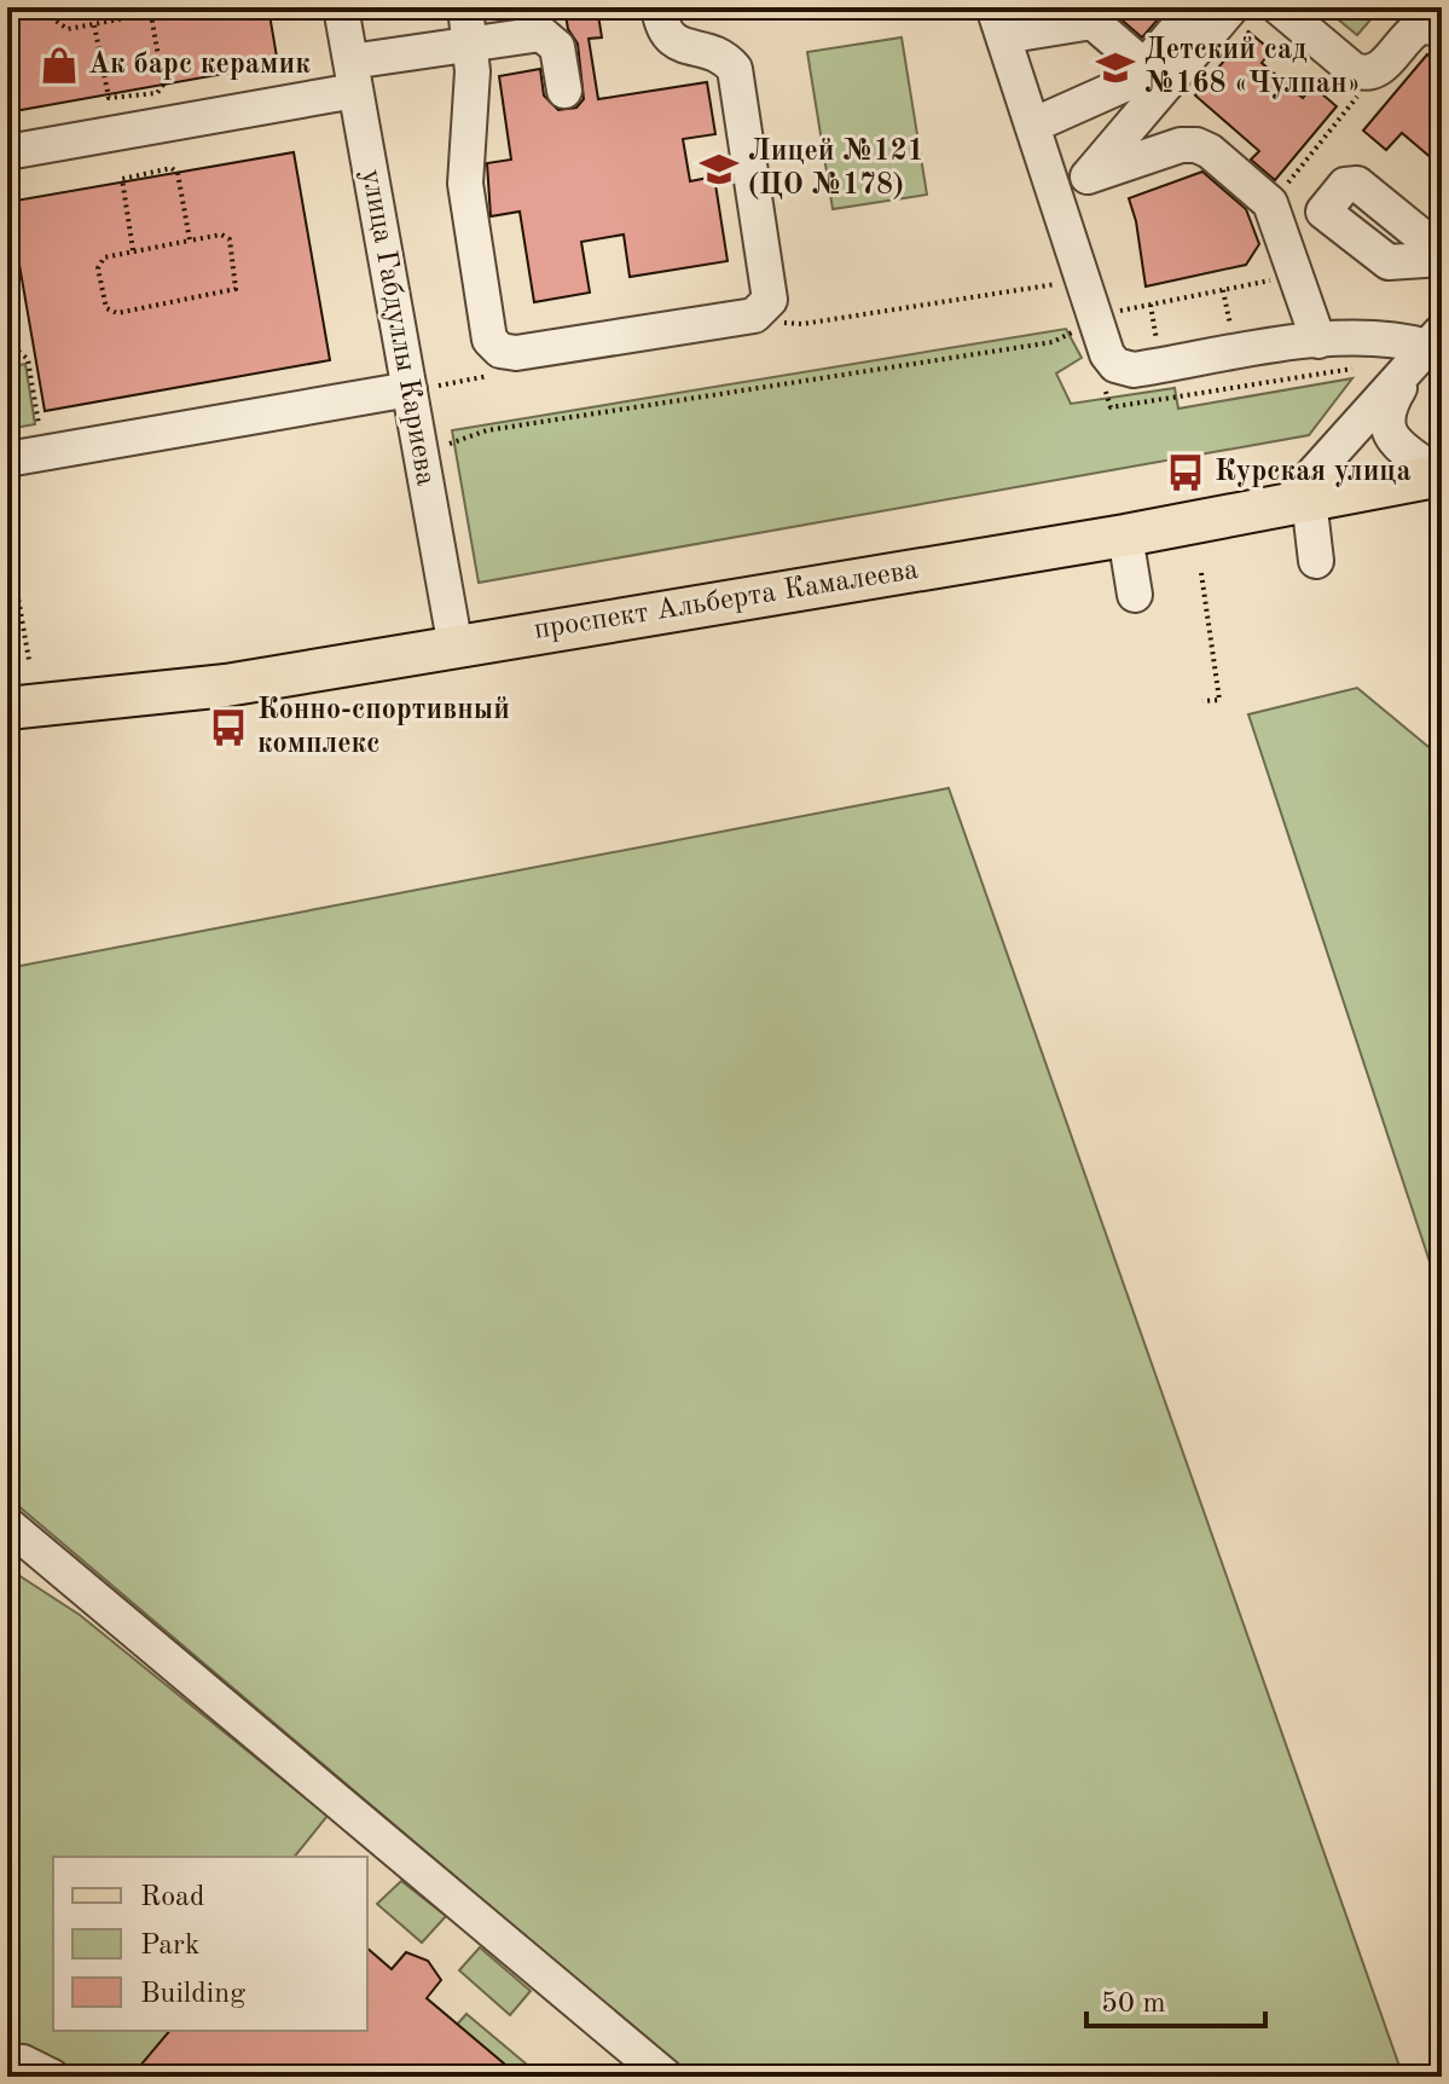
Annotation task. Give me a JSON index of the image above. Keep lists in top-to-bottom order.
{
  "streets": {
    "main road": ["проспект Альберта Камалеева"],
    "street": ["улица Габдуллы Кариева"]
  },
  "crossings": [
    ["улица Габдуллы Кариева", "проспект Альберта Камалеева"]
  ],
  "places": {
    "shop": ["Ак барс керамик"],
    "school or university": ["Детский сад №168 «Чулпан»", "Лицей №121 (ЦО №178)"],
    "bus stop": ["Курская улица", "Конно-спортивный комплекс"]
  },
  "legend": ["Road", "Park", "Building"],
  "scale_bar": "50 m"
}
